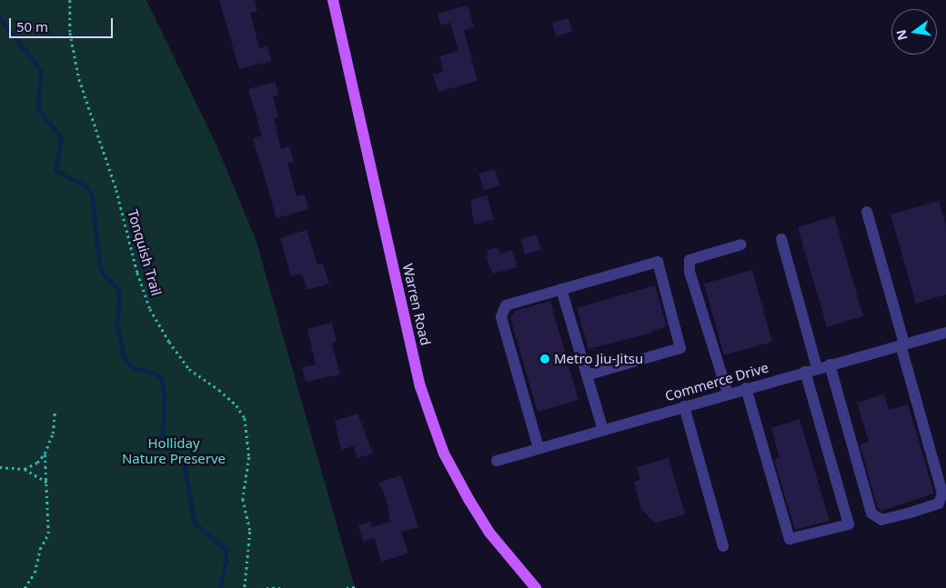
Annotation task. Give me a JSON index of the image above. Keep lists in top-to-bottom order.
{
  "streets": {
    "main road": ["Warren Road"],
    "street": ["Commerce Drive"],
    "path": ["Tonquish Trail"]
  },
  "parks": ["Holliday Nature Preserve"],
  "places": ["Metro Jiu-Jitsu"],
  "scale_bar": "50 m",
  "north": "left"
}
